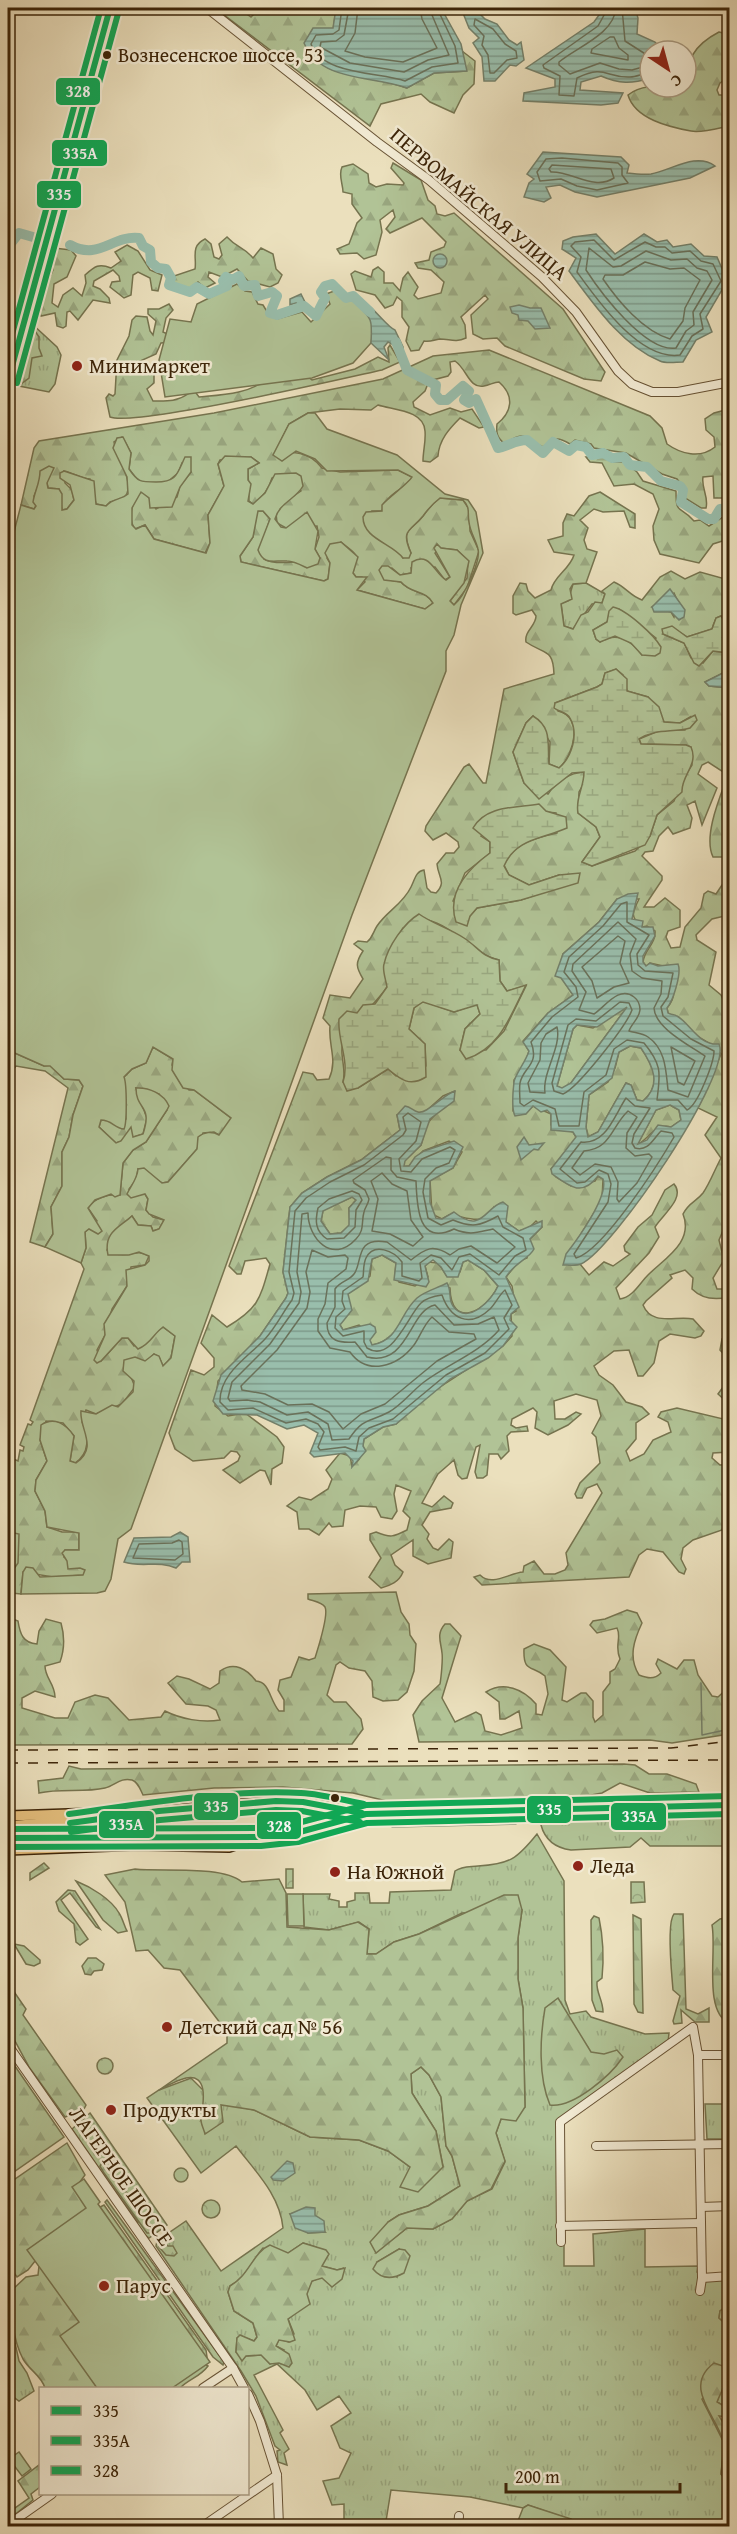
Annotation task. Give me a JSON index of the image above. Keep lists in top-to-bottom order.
{
  "streets": {
    "street": ["ПЕРВОМАЙСКАЯ УЛИЦА", "ЛАГЕРНОЕ ШОССЕ"]
  },
  "places": [
    "Вознесенское шоссе, 53",
    "Минимаркет",
    "Леда",
    "На Южной",
    "Детский сад № 56",
    "Продукты",
    "Парус"
  ],
  "lines": ["transit line 335", "transit line 328", "transit line 335А"],
  "legend": ["335", "335А", "328"],
  "scale_bar": "200 m",
  "north": "bottom right"
}
